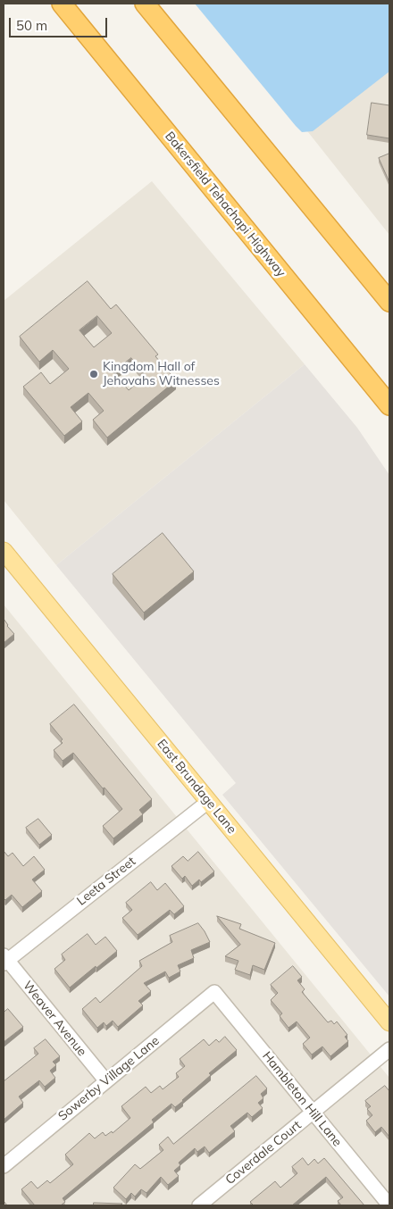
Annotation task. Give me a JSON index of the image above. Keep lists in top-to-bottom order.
{
  "streets": {
    "highway": ["Bakersfield Tehachapi Highway"],
    "main road": ["East Brundage Lane"],
    "street": [
      "Leeta Street",
      "Weaver Avenue",
      "Sowerby Village Lane",
      "Hambleton Hill Lane",
      "Coverdale Court"
    ]
  },
  "crossings": [
    ["East Brundage Lane", "Leeta Street"],
    ["Leeta Street", "Weaver Avenue"],
    ["Weaver Avenue", "Sowerby Village Lane"],
    ["Sowerby Village Lane", "Hambleton Hill Lane"],
    ["Hambleton Hill Lane", "Coverdale Court"]
  ],
  "places": ["Kingdom Hall of Jehovahs Witnesses"],
  "scale_bar": "50 m"
}
